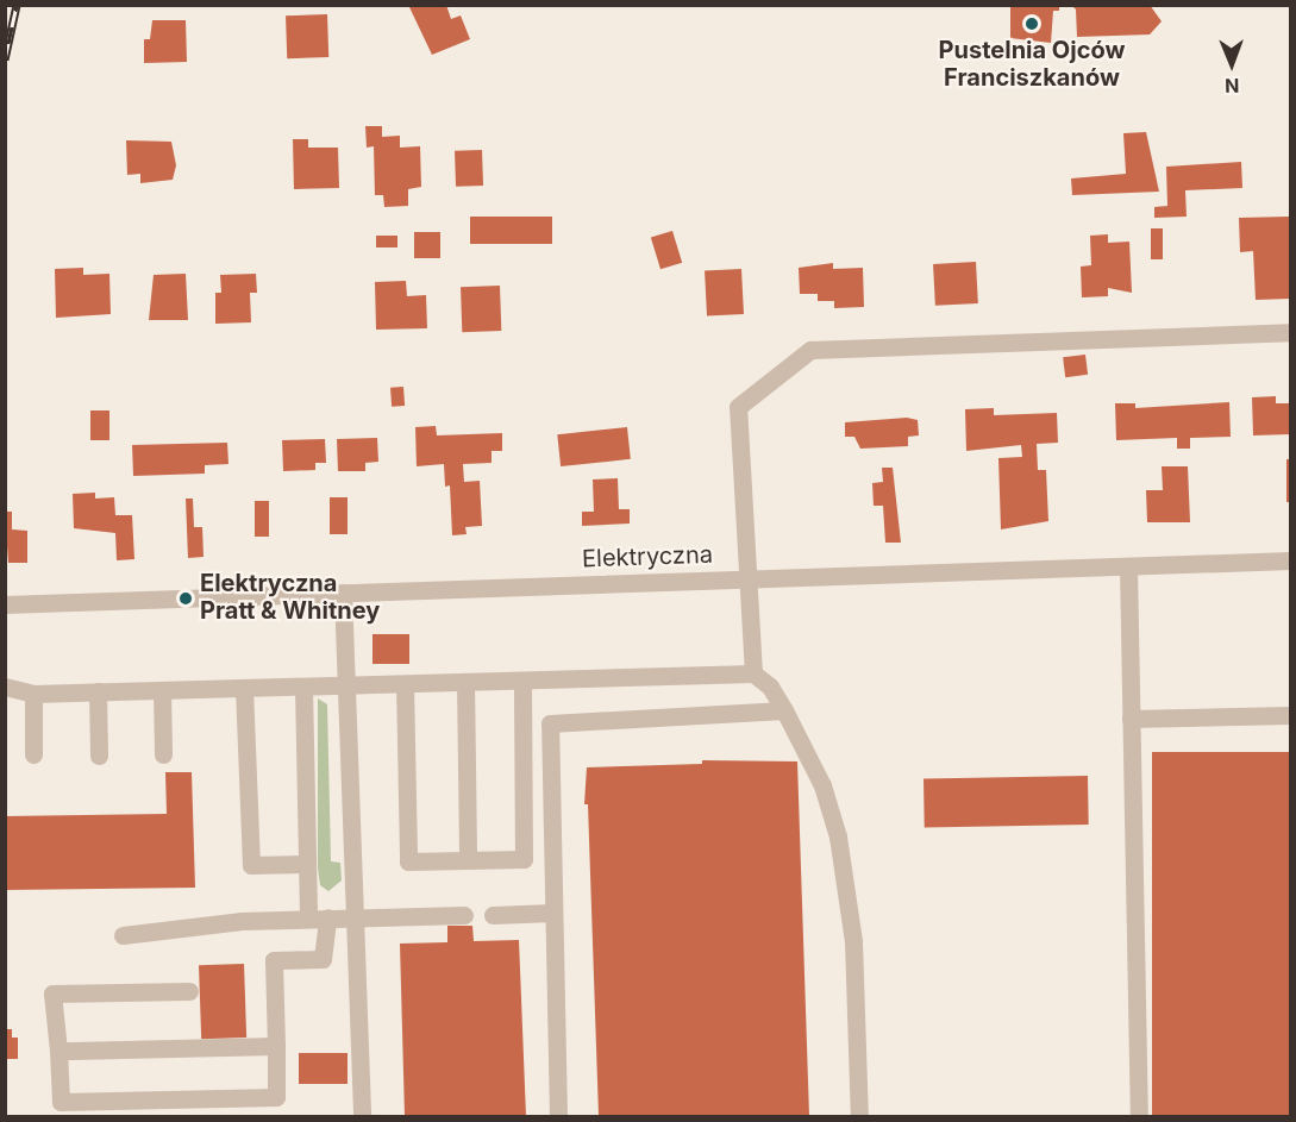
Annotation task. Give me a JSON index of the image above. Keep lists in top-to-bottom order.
{
  "streets": {
    "street": ["Elektryczna"]
  },
  "places": ["Pustelnia Ojców Franciszkanów", "Elektryczna Pratt & Whitney"],
  "north": "bottom"
}
